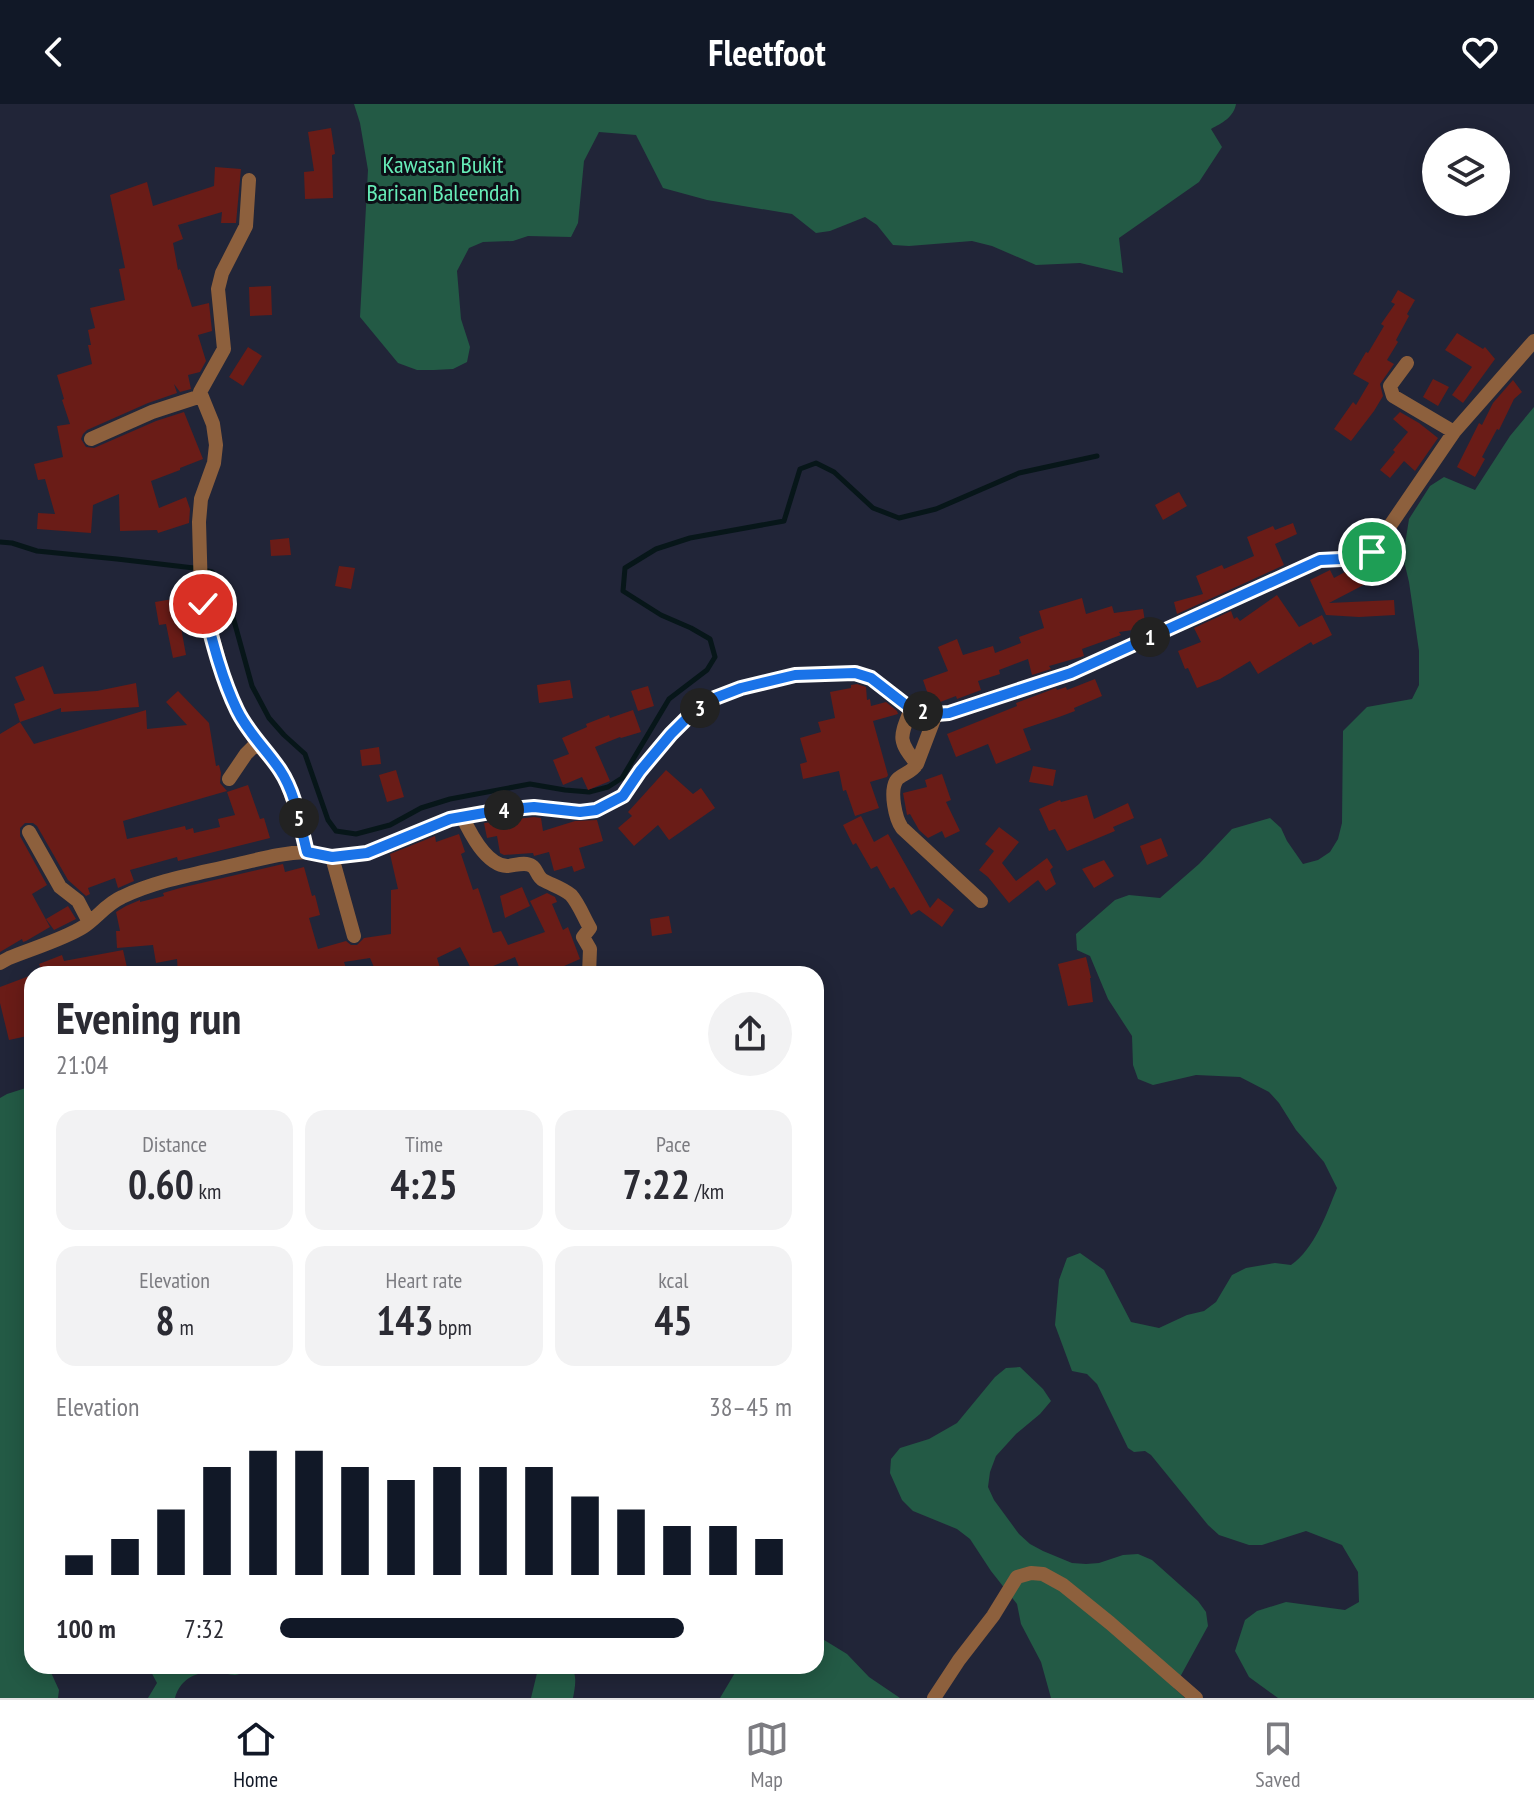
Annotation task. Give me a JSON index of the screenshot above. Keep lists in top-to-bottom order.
{
  "parks": ["Kawasan Bukit Barisan Baleendah"],
  "page": {
    "header": "Fleetfoot",
    "pins": [
      "1",
      "3",
      "2",
      "4",
      "5"
    ],
    "heading": ["Evening run", "21:04"],
    "stats": [
      ["Distance", "0.60 km"],
      ["Time", "4:25"],
      ["Pace", "7:22 /km"],
      ["Elevation", "8 m"],
      ["Heart rate", "143 bpm"],
      ["kcal", "45"]
    ],
    "chart": ["Elevation", "38–45 m"],
    "list": [
      {
        "name": "100 m",
        "note": "7:32"
      }
    ],
    "tabs": ["Home", "Map", "Saved"]
  }
}
